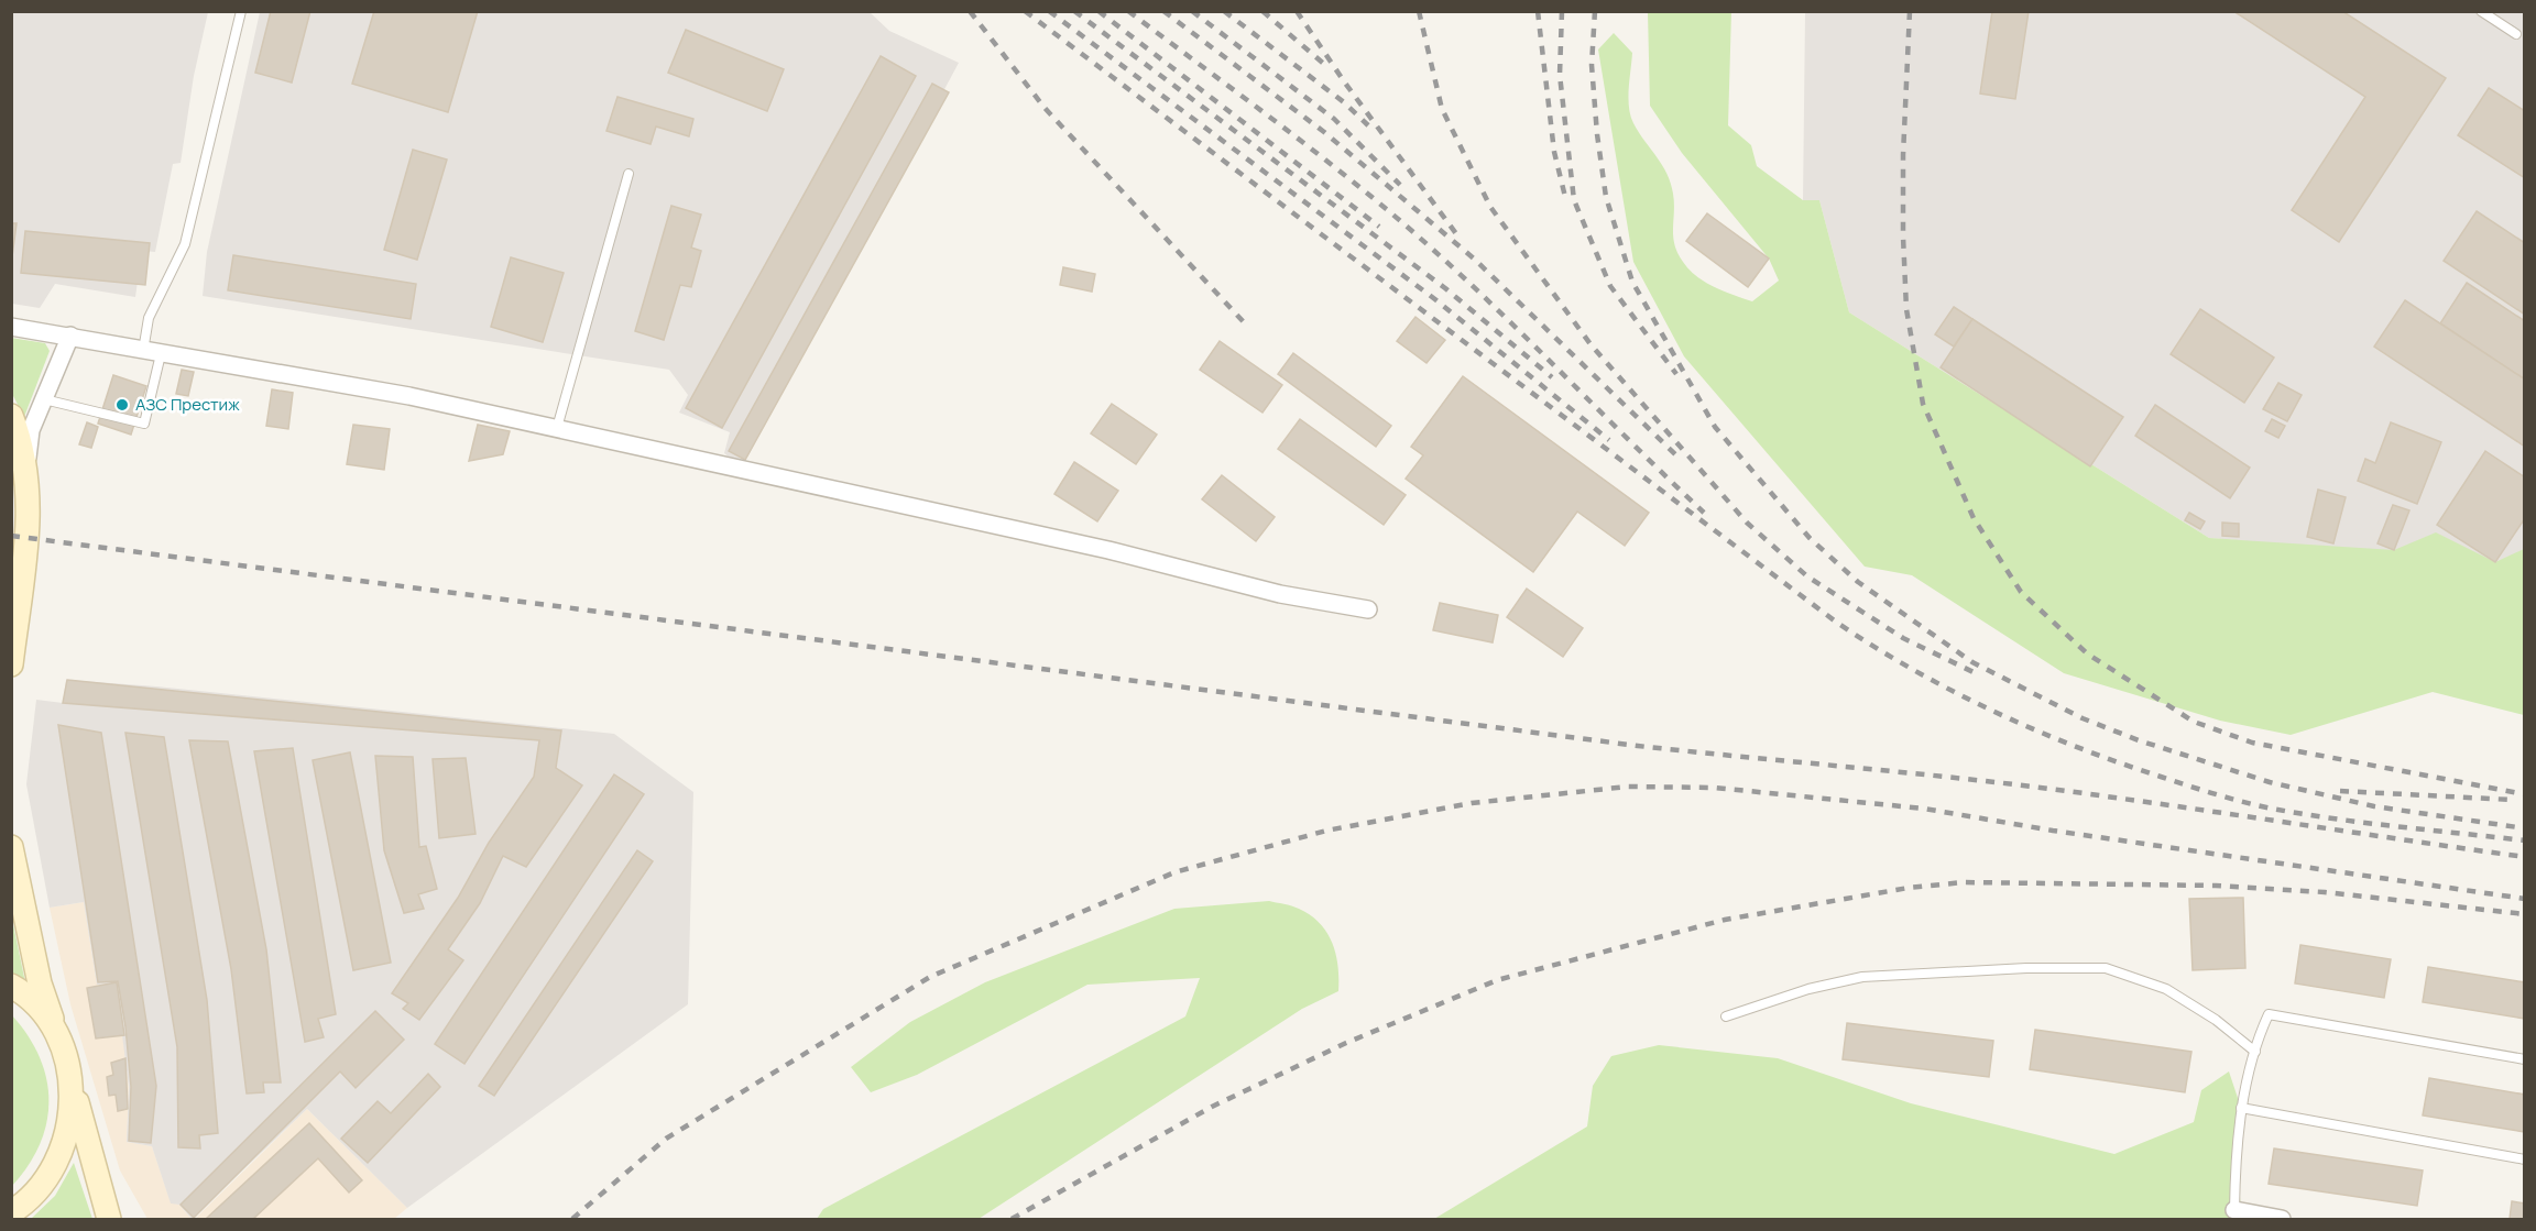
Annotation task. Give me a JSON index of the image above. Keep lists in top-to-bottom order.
{
  "places": ["АЗС Престиж"]
}
